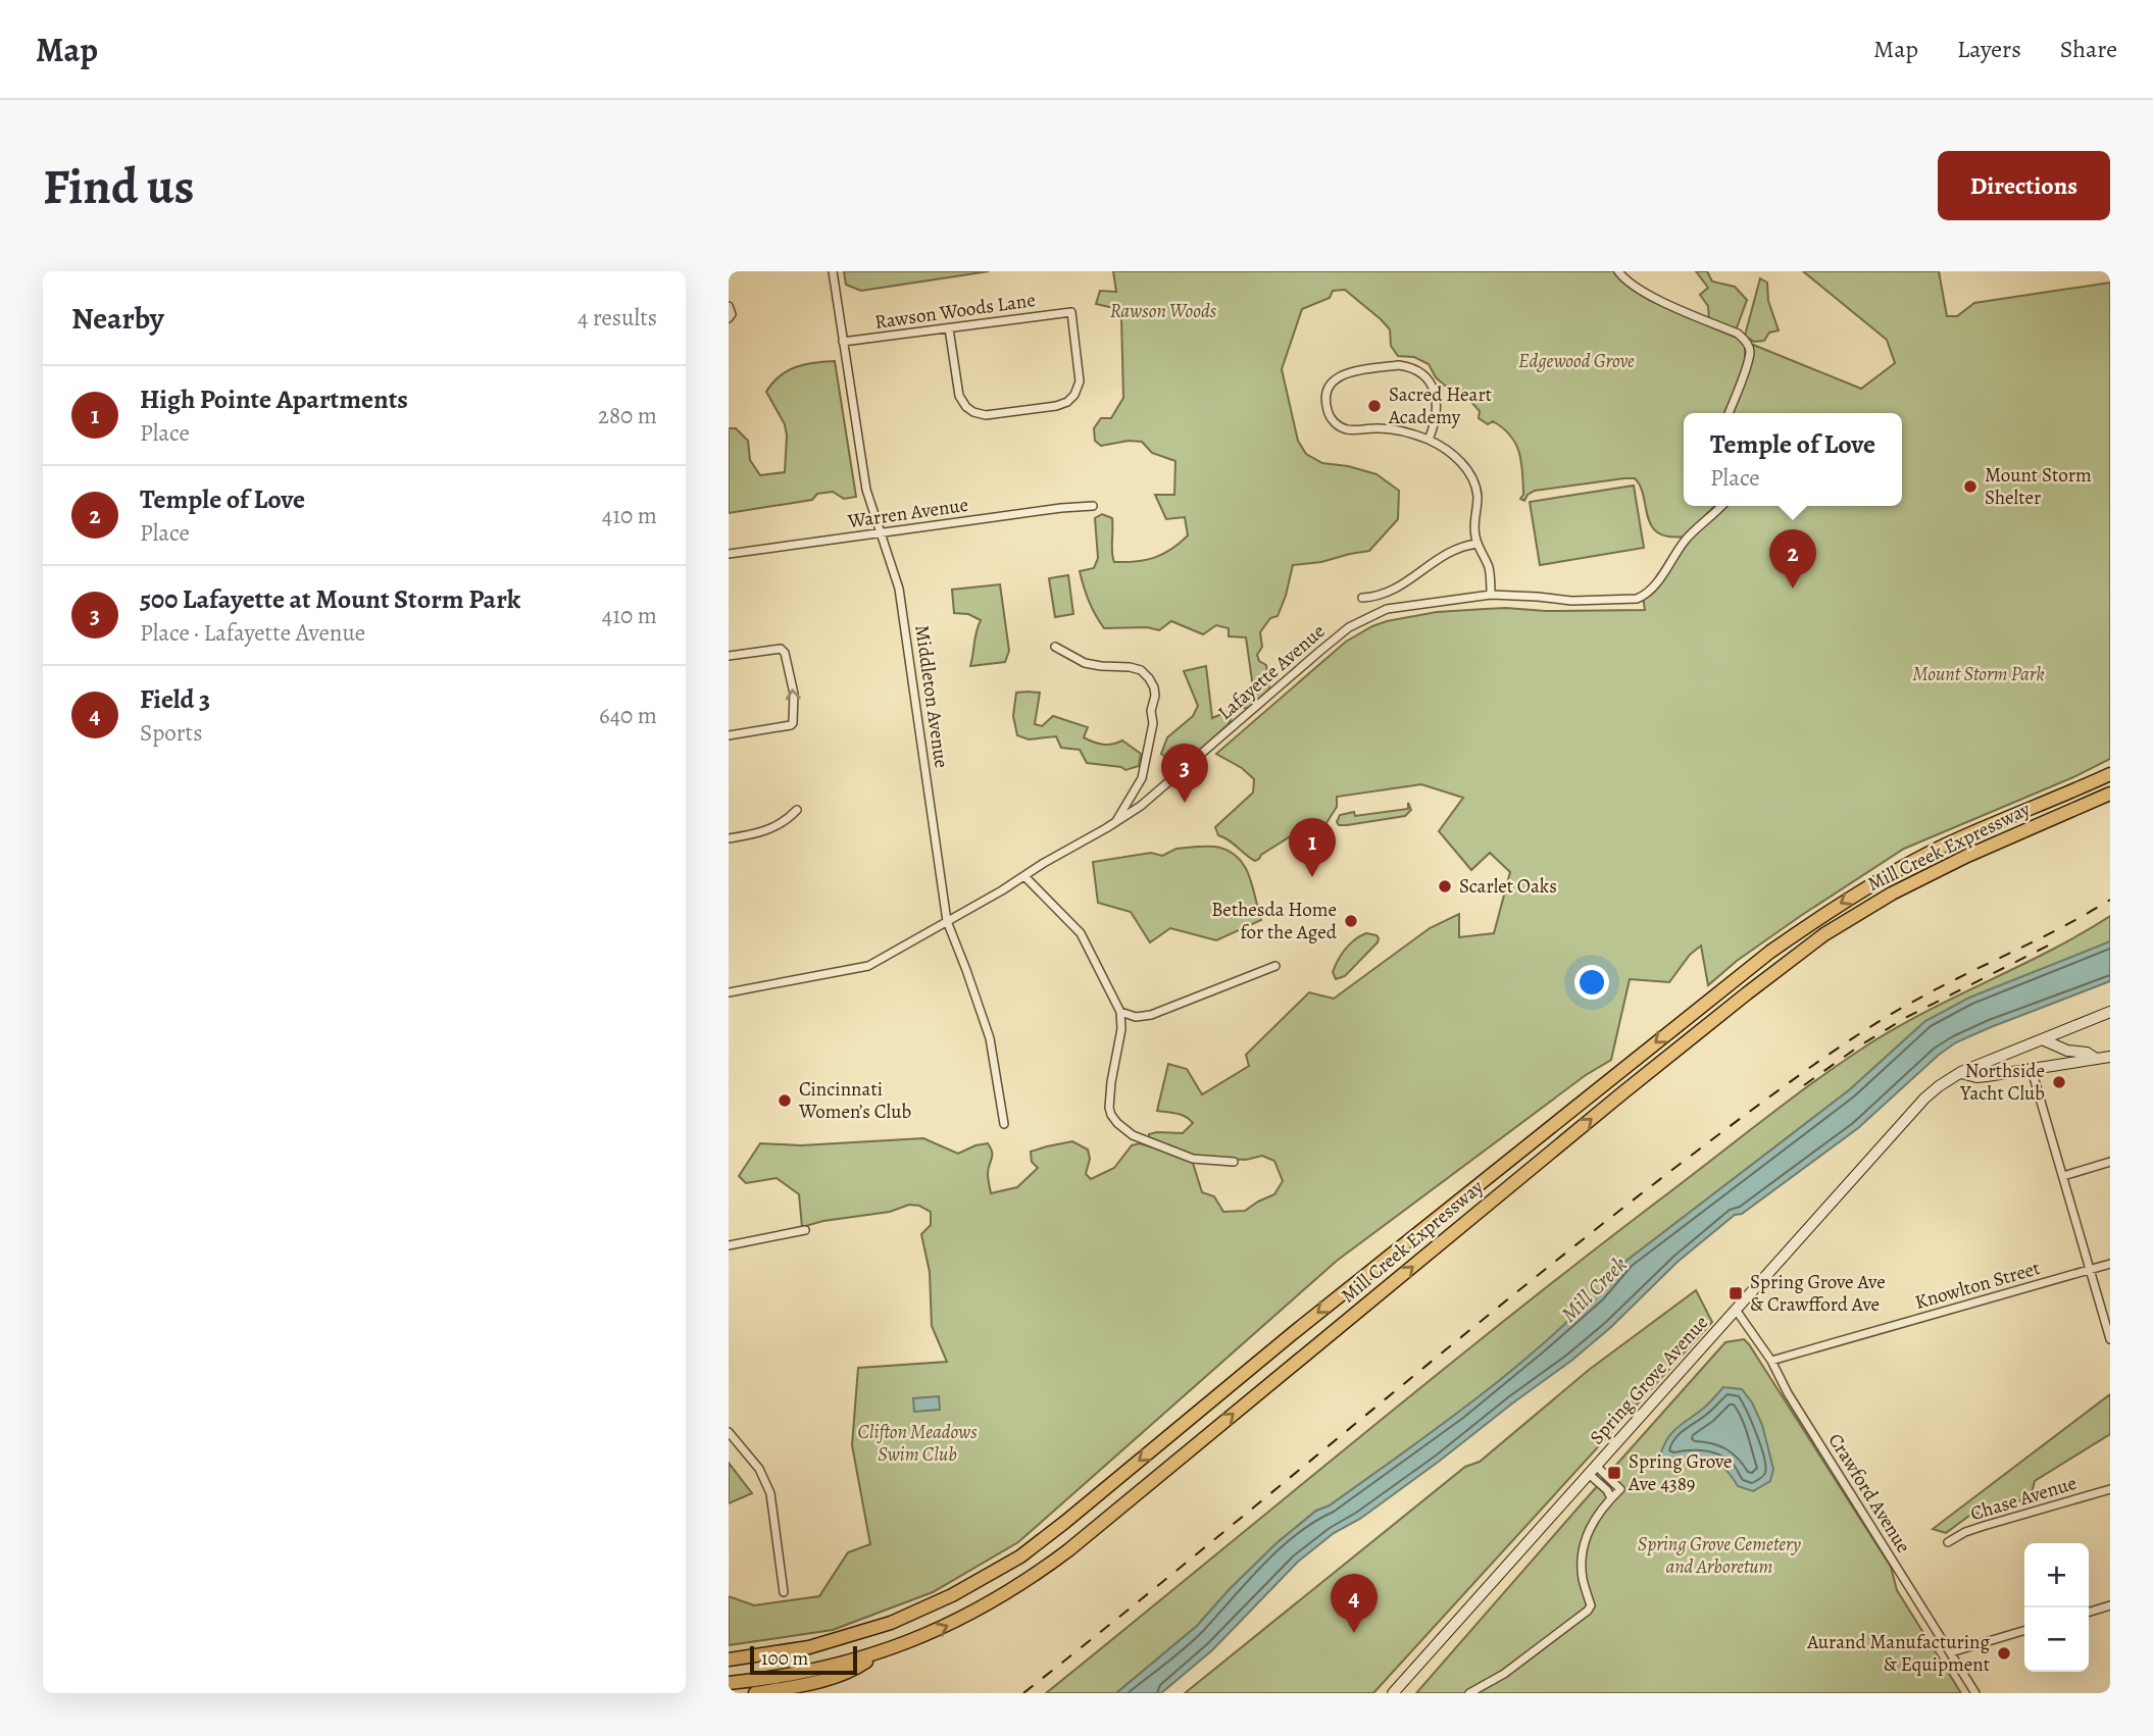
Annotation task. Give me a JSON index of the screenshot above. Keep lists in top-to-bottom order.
{
  "streets": {
    "highway": ["Mill Creek Expressway"],
    "main road": ["Spring Grove Avenue"],
    "street": [
      "Rawson Woods Lane",
      "Warren Avenue",
      "Lafayette Avenue",
      "Middleton Avenue",
      "Knowlton Street",
      "Crawford Avenue",
      "Chase Avenue"
    ]
  },
  "crossings": [
    ["Rawson Woods Lane", "Middleton Avenue"],
    ["Warren Avenue", "Middleton Avenue"],
    ["Lafayette Avenue", "Middleton Avenue"],
    ["Knowlton Street", "Crawford Avenue"],
    ["Spring Grove Avenue", "Crawford Avenue"]
  ],
  "water": ["Mill Creek"],
  "parks": [
    "Rawson Woods",
    "Edgewood Grove",
    "Mount Storm Park",
    "Clifton Meadows Swim Club",
    "Spring Grove Cemetery and Arboretum"
  ],
  "places": {
    "other": [
      "Sacred Heart Academy",
      "Mount Storm Shelter",
      "Scarlet Oaks",
      "Bethesda Home for the Aged",
      "Northside Yacht Club",
      "Cincinnati Women’s Club",
      "Aurand Manufacturing & Equipment"
    ],
    "transit": ["Spring Grove Ave & Crawfford Ave", "Spring Grove Ave 4389"]
  },
  "scale_bar": "100 m",
  "page": {
    "header": "Map",
    "nav": ["Map", "Layers", "Share"],
    "buttons": "Directions",
    "title": "Find us",
    "heading": ["Nearby", "4 results"],
    "list": [
      {
        "mark": "1",
        "name": "High Pointe Apartments",
        "note": "Place",
        "value": "280 m"
      },
      {
        "mark": "2",
        "name": "Temple of Love",
        "note": "Place",
        "value": "410 m"
      },
      {
        "mark": "3",
        "name": "500 Lafayette at Mount Storm Park",
        "note": "Place · Lafayette Avenue",
        "value": "410 m"
      },
      {
        "mark": "4",
        "name": "Field 3",
        "note": "Sports",
        "value": "640 m"
      }
    ],
    "popup": ["Temple of Love", "Place"],
    "pins": [
      "2",
      "3",
      "1",
      "4"
    ],
    "map_buttons": ["+", "−"],
    "scale": "100 m"
  }
}
